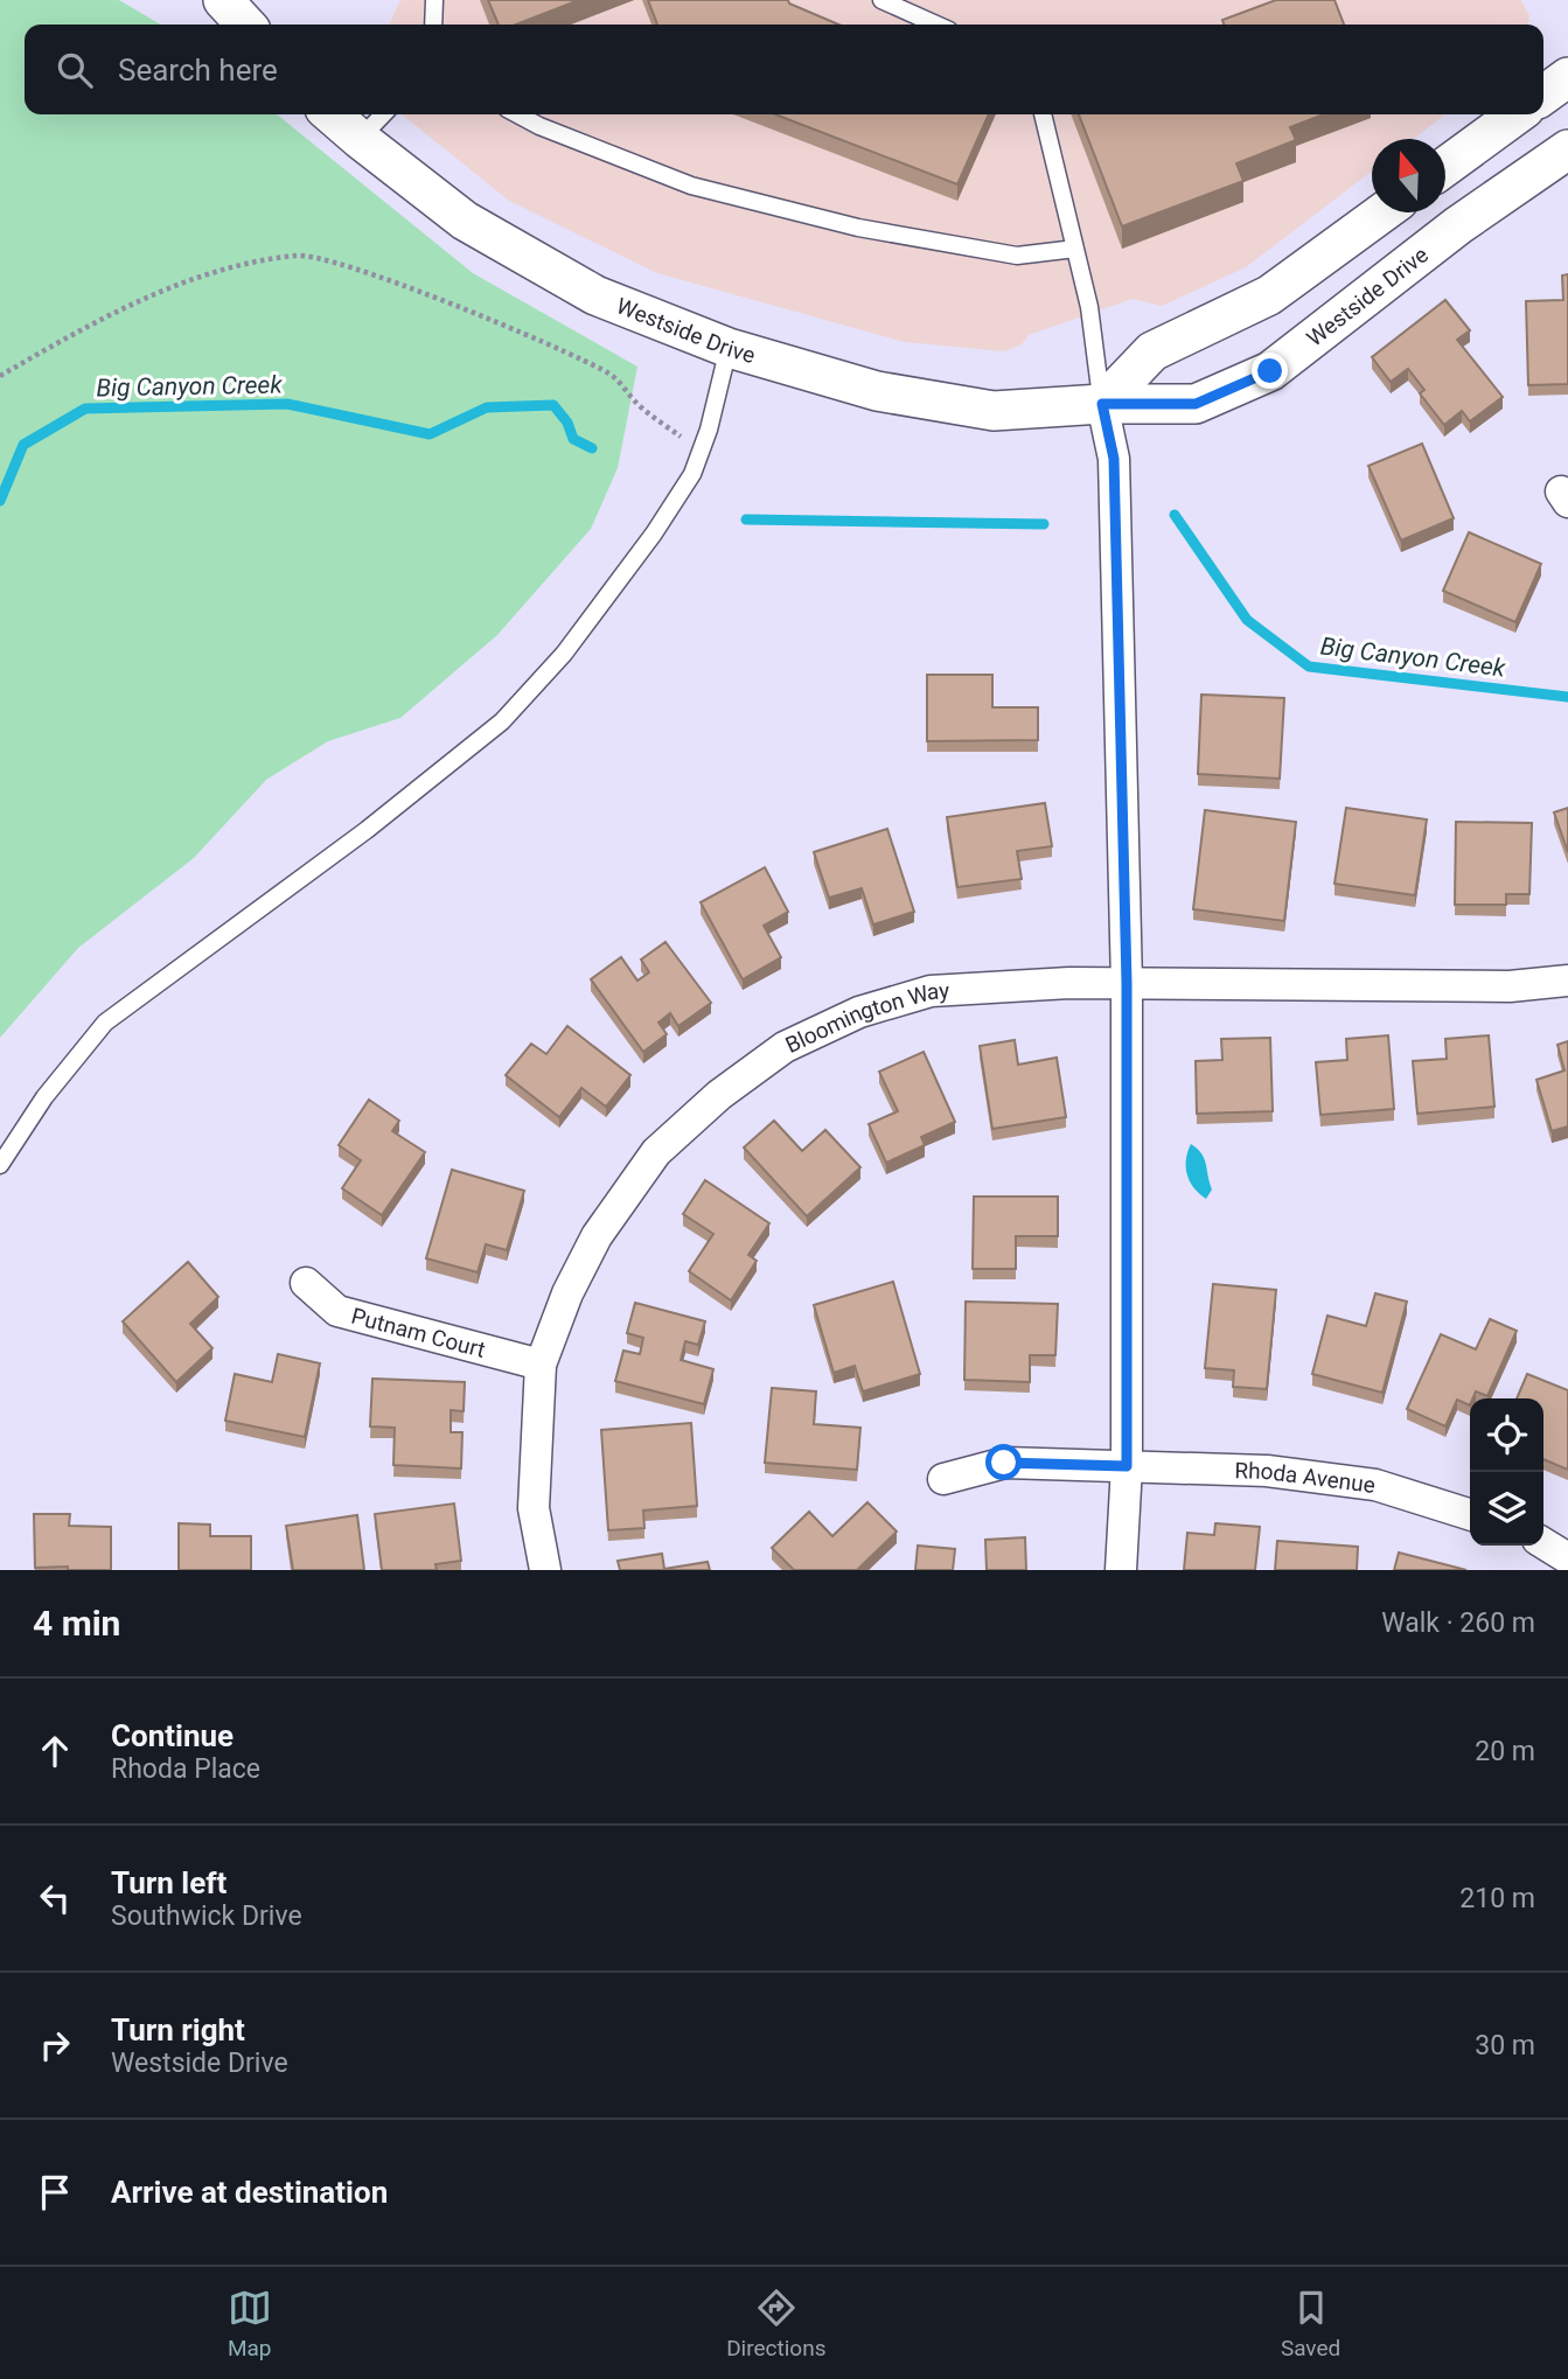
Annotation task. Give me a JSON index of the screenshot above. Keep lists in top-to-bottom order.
{
  "streets": {
    "street": [
      "Westside Drive",
      "Bloomington Way",
      "Putnam Court",
      "Rhoda Avenue"
    ]
  },
  "crossings": [
    ["Bloomington Way", "Putnam Court"]
  ],
  "water": ["Big Canyon Creek"],
  "north": "top",
  "page": {
    "search": "Search here",
    "heading": ["4 min", "Walk · 260 m"],
    "list": [
      ["Continue", "Rhoda Place", "20 m"],
      ["Turn left", "Southwick Drive", "210 m"],
      ["Turn right", "Westside Drive", "30 m"],
      "Arrive at destination"
    ],
    "nav": ["Map", "Directions", "Saved"]
  }
}
